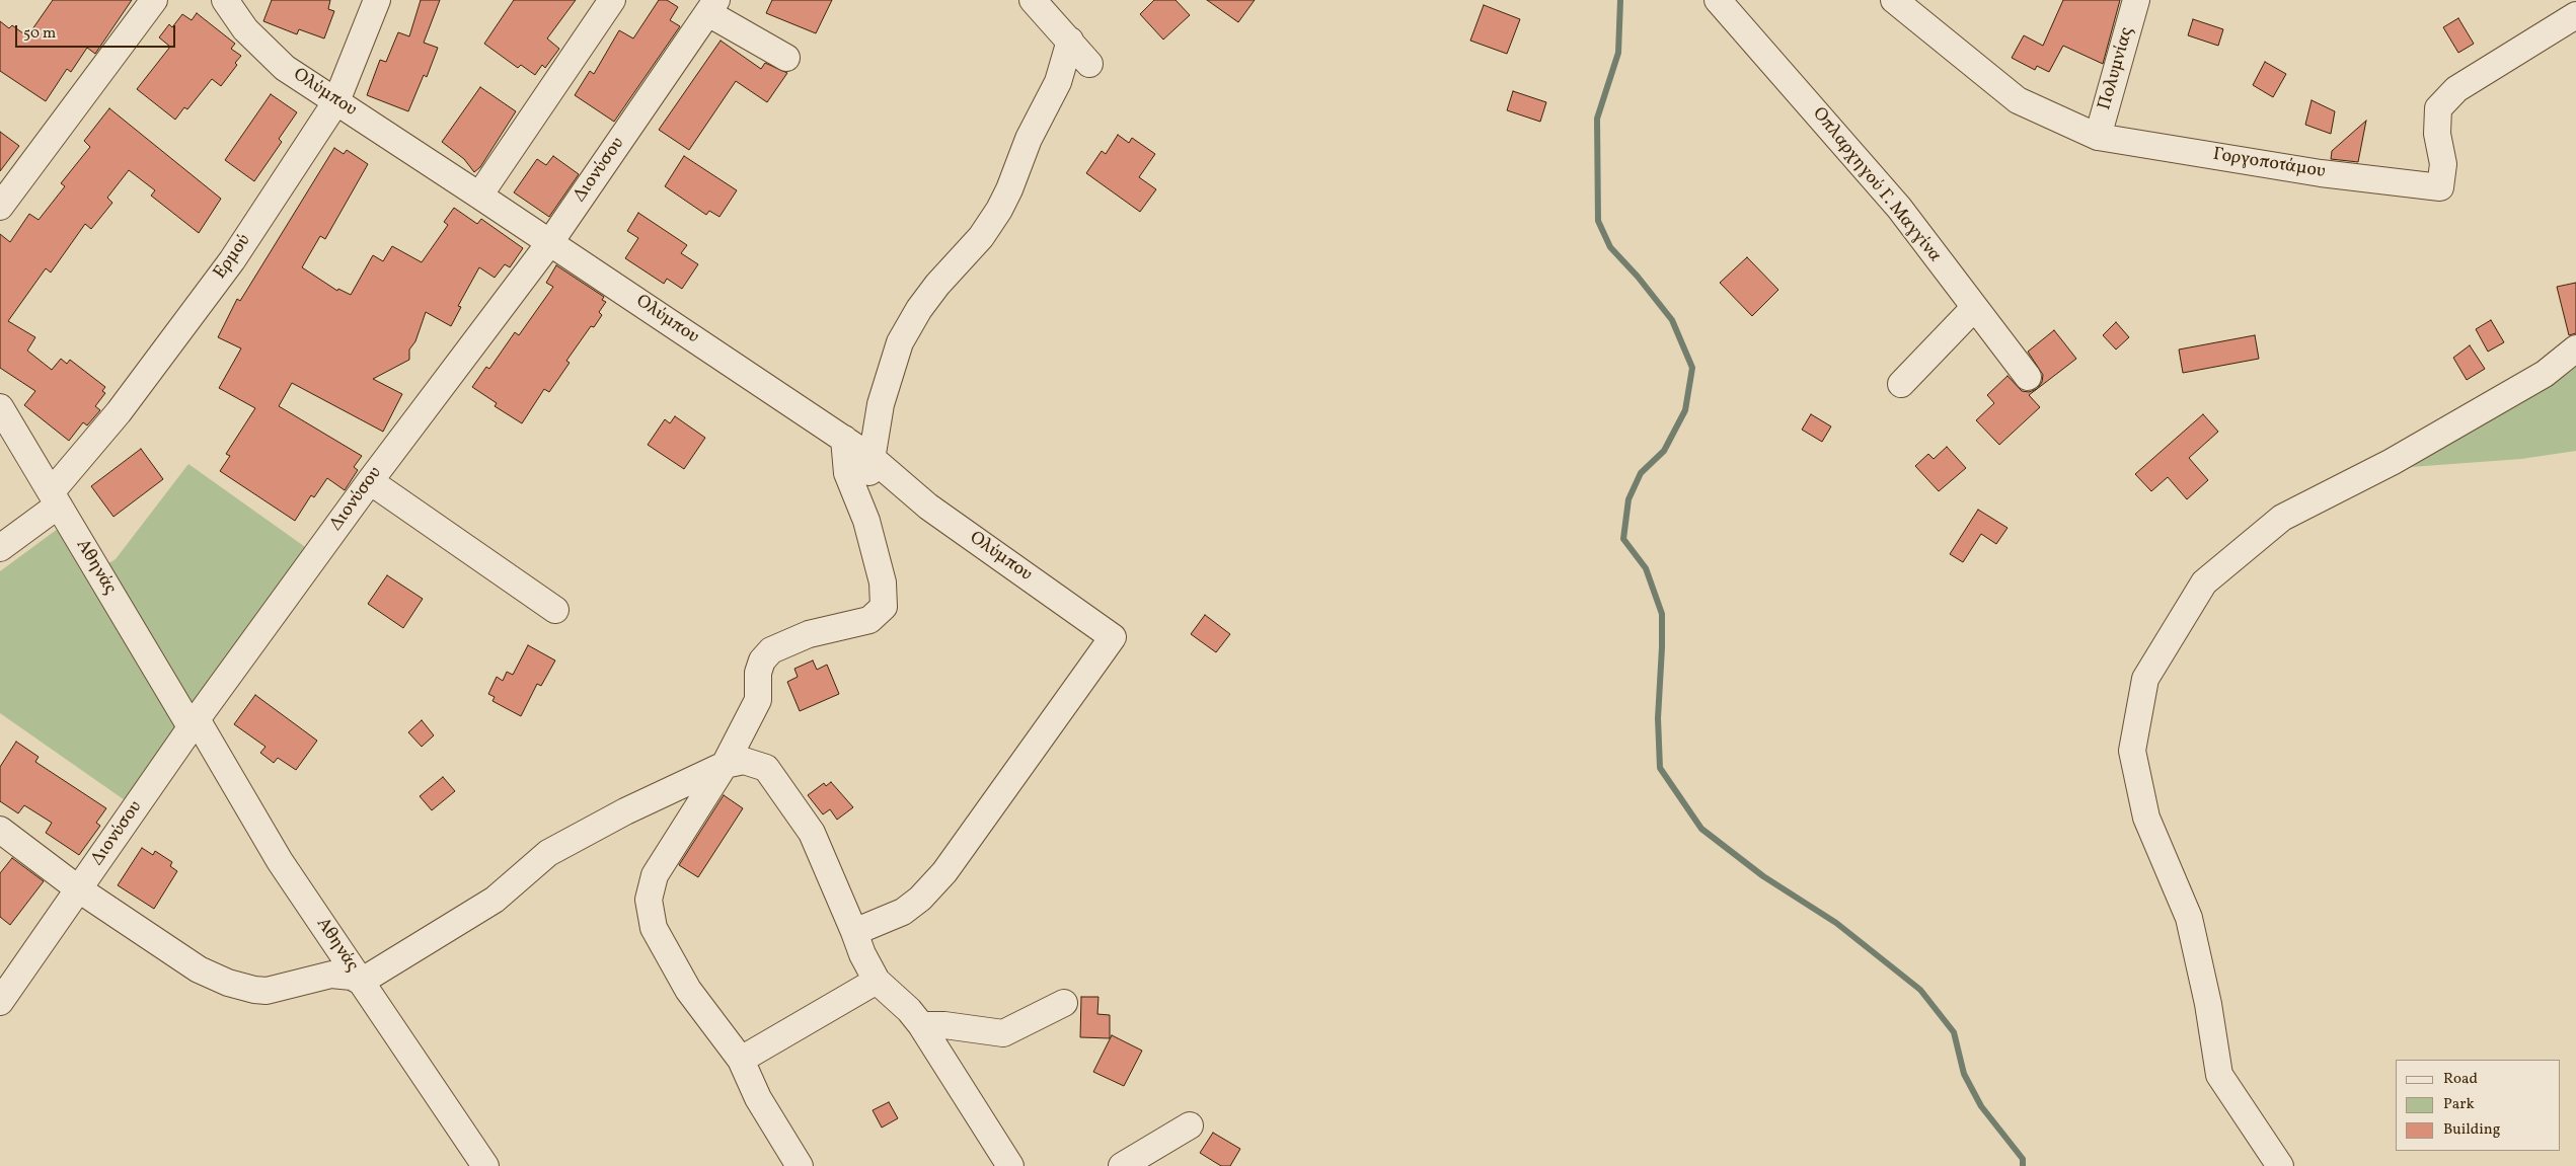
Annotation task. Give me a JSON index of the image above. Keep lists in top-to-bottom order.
{
  "streets": {
    "street": [
      "Πολυμνίας",
      "Ολύμπου",
      "Γοργοποτάμου",
      "Διονύσου",
      "Οπλαρχηγού Γ. Μαγγίνα",
      "Ερμού",
      "Αθηνάς"
    ]
  },
  "crossings": [
    ["Πολυμνίας", "Γοργοποτάμου"],
    ["Ολύμπου", "Διονύσου"],
    ["Ολύμπου", "Ερμού"],
    ["Διονύσου", "Αθηνάς"],
    ["Ερμού", "Αθηνάς"]
  ],
  "legend": ["Road", "Park", "Building"],
  "scale_bar": "50 m"
}
